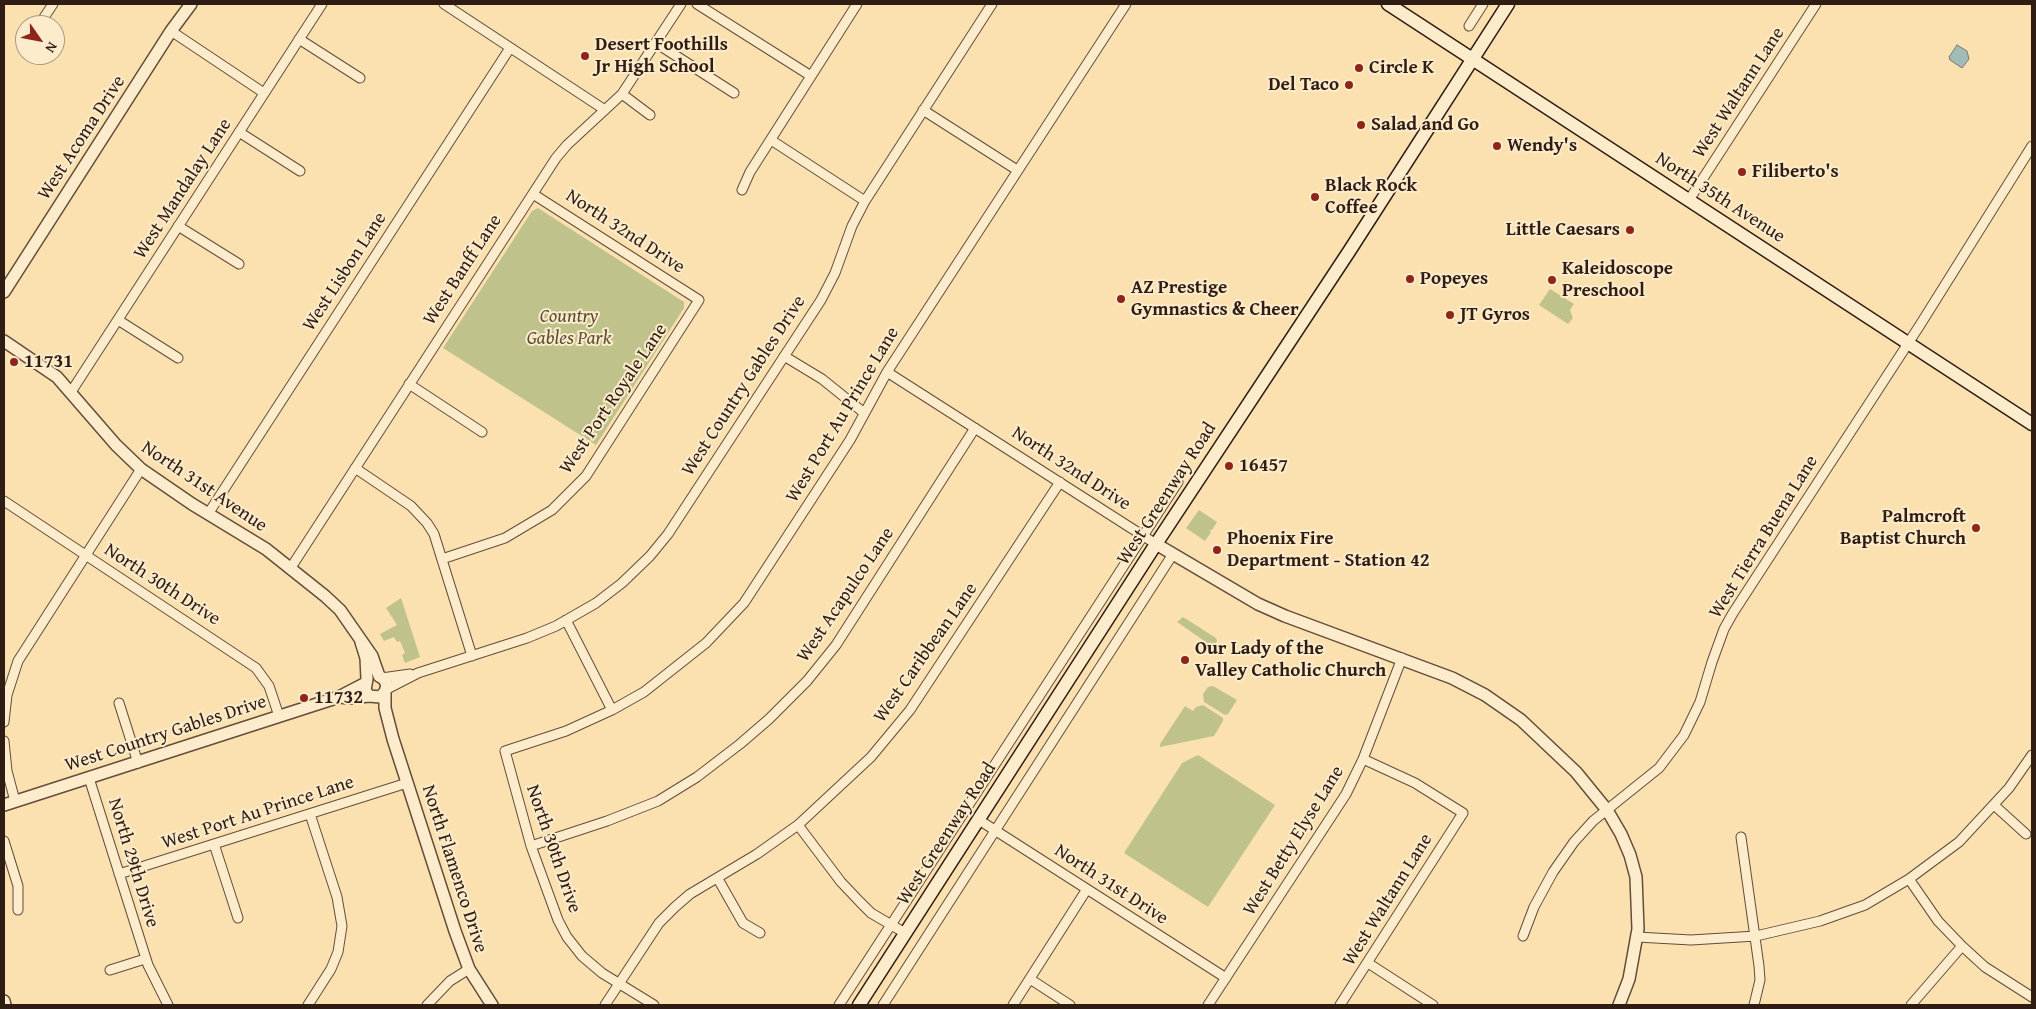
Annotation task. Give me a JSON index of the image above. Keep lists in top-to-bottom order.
{
  "streets": {
    "main road": ["North 35th Avenue", "West Greenway Road"],
    "street": [
      "West Waltann Lane",
      "West Acoma Drive",
      "West Mandalay Lane",
      "North 32nd Drive",
      "West Banff Lane",
      "West Lisbon Lane",
      "West Country Gables Drive",
      "West Port Royale Lane",
      "West Port Au Prince Lane",
      "North 31st Avenue",
      "West Tierra Buena Lane",
      "North 30th Drive",
      "West Acapulco Lane",
      "West Caribbean Lane",
      "West Betty Elyse Lane",
      "North 29th Drive",
      "North Flamenco Drive",
      "North 31st Drive"
    ]
  },
  "crossings": [
    ["West Waltann Lane", "North 35th Avenue"],
    ["West Waltann Lane", "West Betty Elyse Lane"],
    ["West Mandalay Lane", "North 31st Avenue"],
    ["North 35th Avenue", "West Greenway Road"],
    ["North 35th Avenue", "West Tierra Buena Lane"],
    ["North 32nd Drive", "West Banff Lane"],
    ["North 32nd Drive", "West Port Royale Lane"],
    ["North 32nd Drive", "West Port Au Prince Lane"],
    ["North 32nd Drive", "West Greenway Road"],
    ["North 32nd Drive", "West Tierra Buena Lane"],
    ["North 32nd Drive", "West Acapulco Lane"],
    ["North 32nd Drive", "West Caribbean Lane"],
    ["North 32nd Drive", "West Betty Elyse Lane"],
    ["West Banff Lane", "North 31st Avenue"],
    ["West Lisbon Lane", "North 31st Avenue"],
    ["West Country Gables Drive", "North 30th Drive"],
    ["West Country Gables Drive", "North 29th Drive"],
    ["West Country Gables Drive", "North Flamenco Drive"],
    ["West Port Au Prince Lane", "North 30th Drive"],
    ["West Port Au Prince Lane", "North 29th Drive"],
    ["West Port Au Prince Lane", "North Flamenco Drive"],
    ["North 31st Avenue", "North Flamenco Drive"],
    ["West Greenway Road", "North 31st Drive"],
    ["North 30th Drive", "West Acapulco Lane"],
    ["North 30th Drive", "West Caribbean Lane"],
    ["West Betty Elyse Lane", "North 31st Drive"]
  ],
  "parks": ["Country Gables Park"],
  "places": [
    "Desert Foothills Jr High School",
    "Circle K",
    "Del Taco",
    "Salad and Go",
    "Wendy's",
    "Filiberto's",
    "Black Rock Coffee",
    "Little Caesars",
    "Popeyes",
    "Kaleidoscope Preschool",
    "AZ Prestige Gymnastics & Cheer",
    "JT Gyros",
    "11731",
    "16457",
    "Palmcroft Baptist Church",
    "Phoenix Fire Department - Station 42",
    "Our Lady of the Valley Catholic Church",
    "11732"
  ],
  "north": "bottom right"
}
